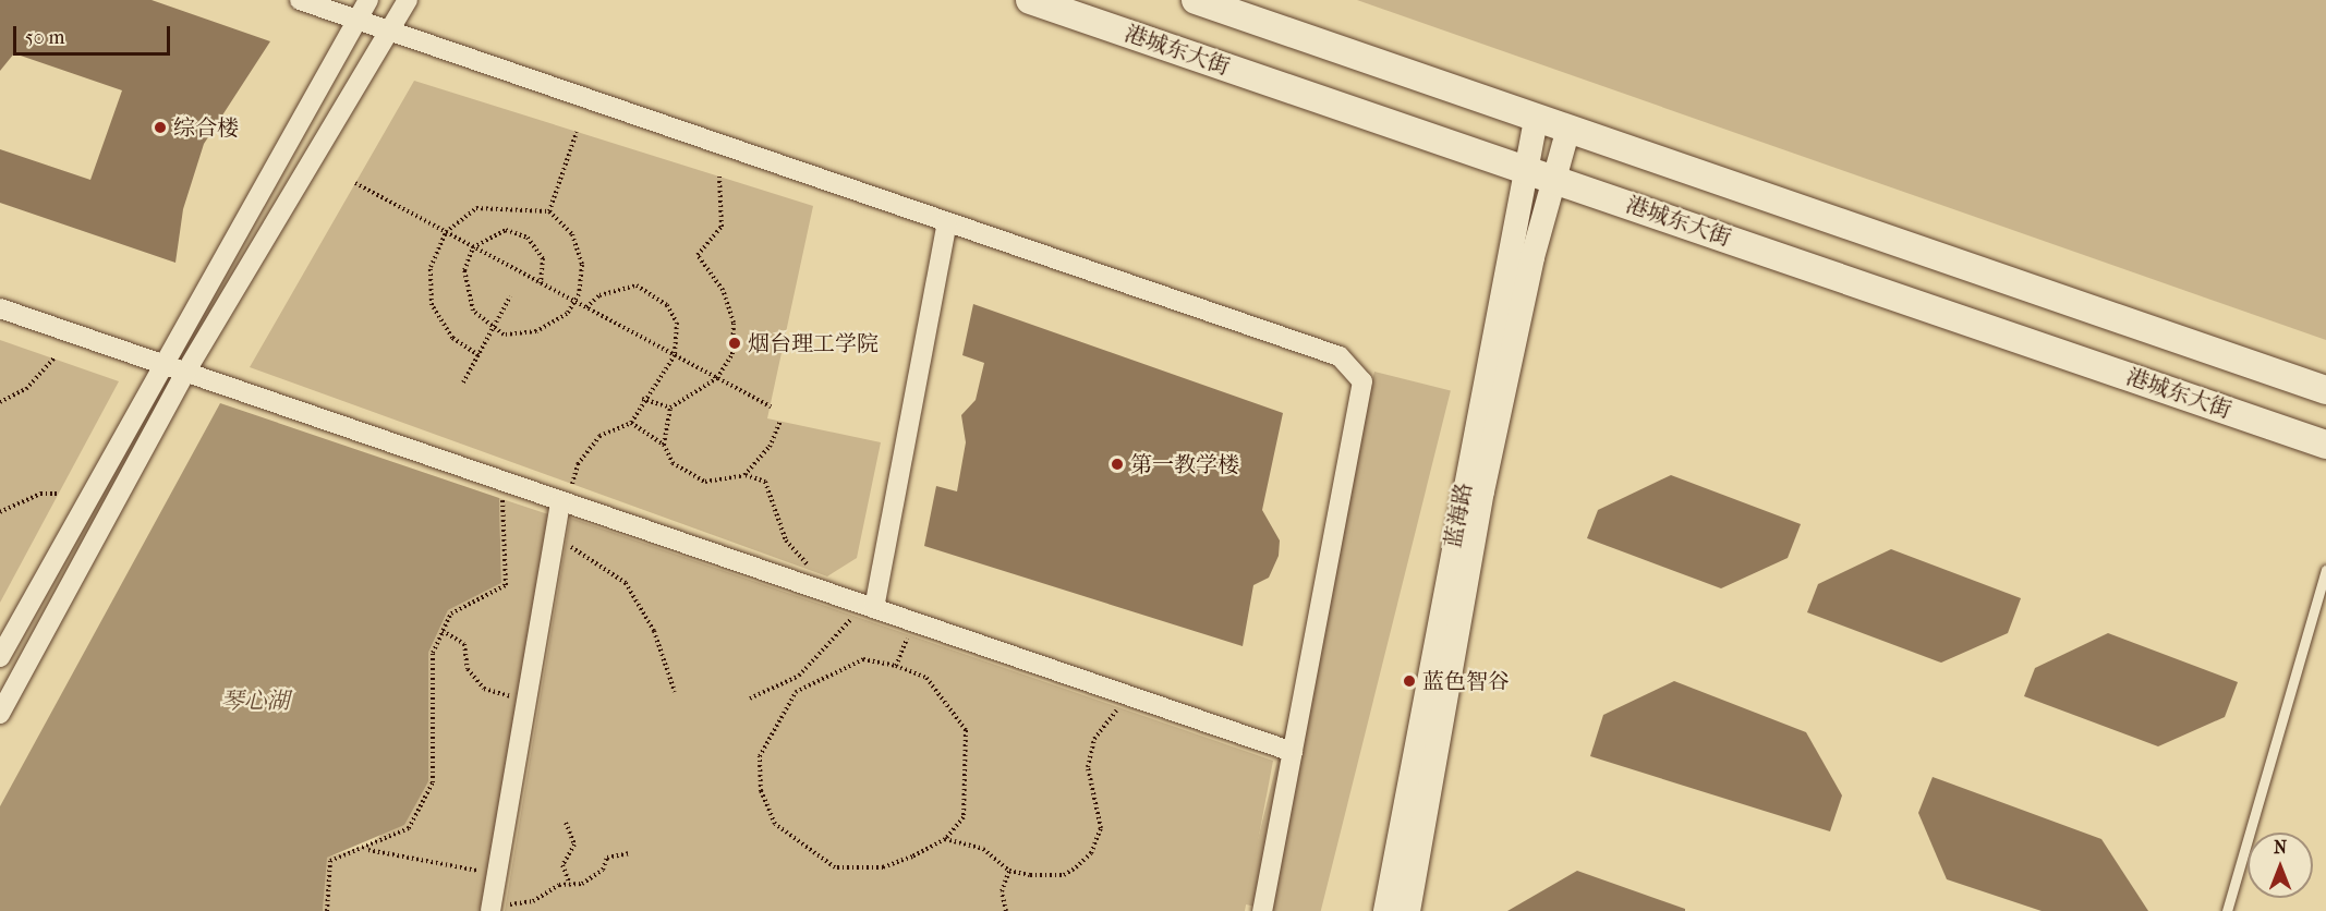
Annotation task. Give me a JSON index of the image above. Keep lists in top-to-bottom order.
{
  "streets": {
    "main road": ["港城东大街"],
    "street": ["蓝海路"]
  },
  "crossings": [
    ["港城东大街", "蓝海路"]
  ],
  "water": ["琴心湖"],
  "places": [
    "综合楼",
    "烟台理工学院",
    "第一教学楼",
    "蓝色智谷"
  ],
  "scale_bar": "50 m",
  "north": "top"
}
